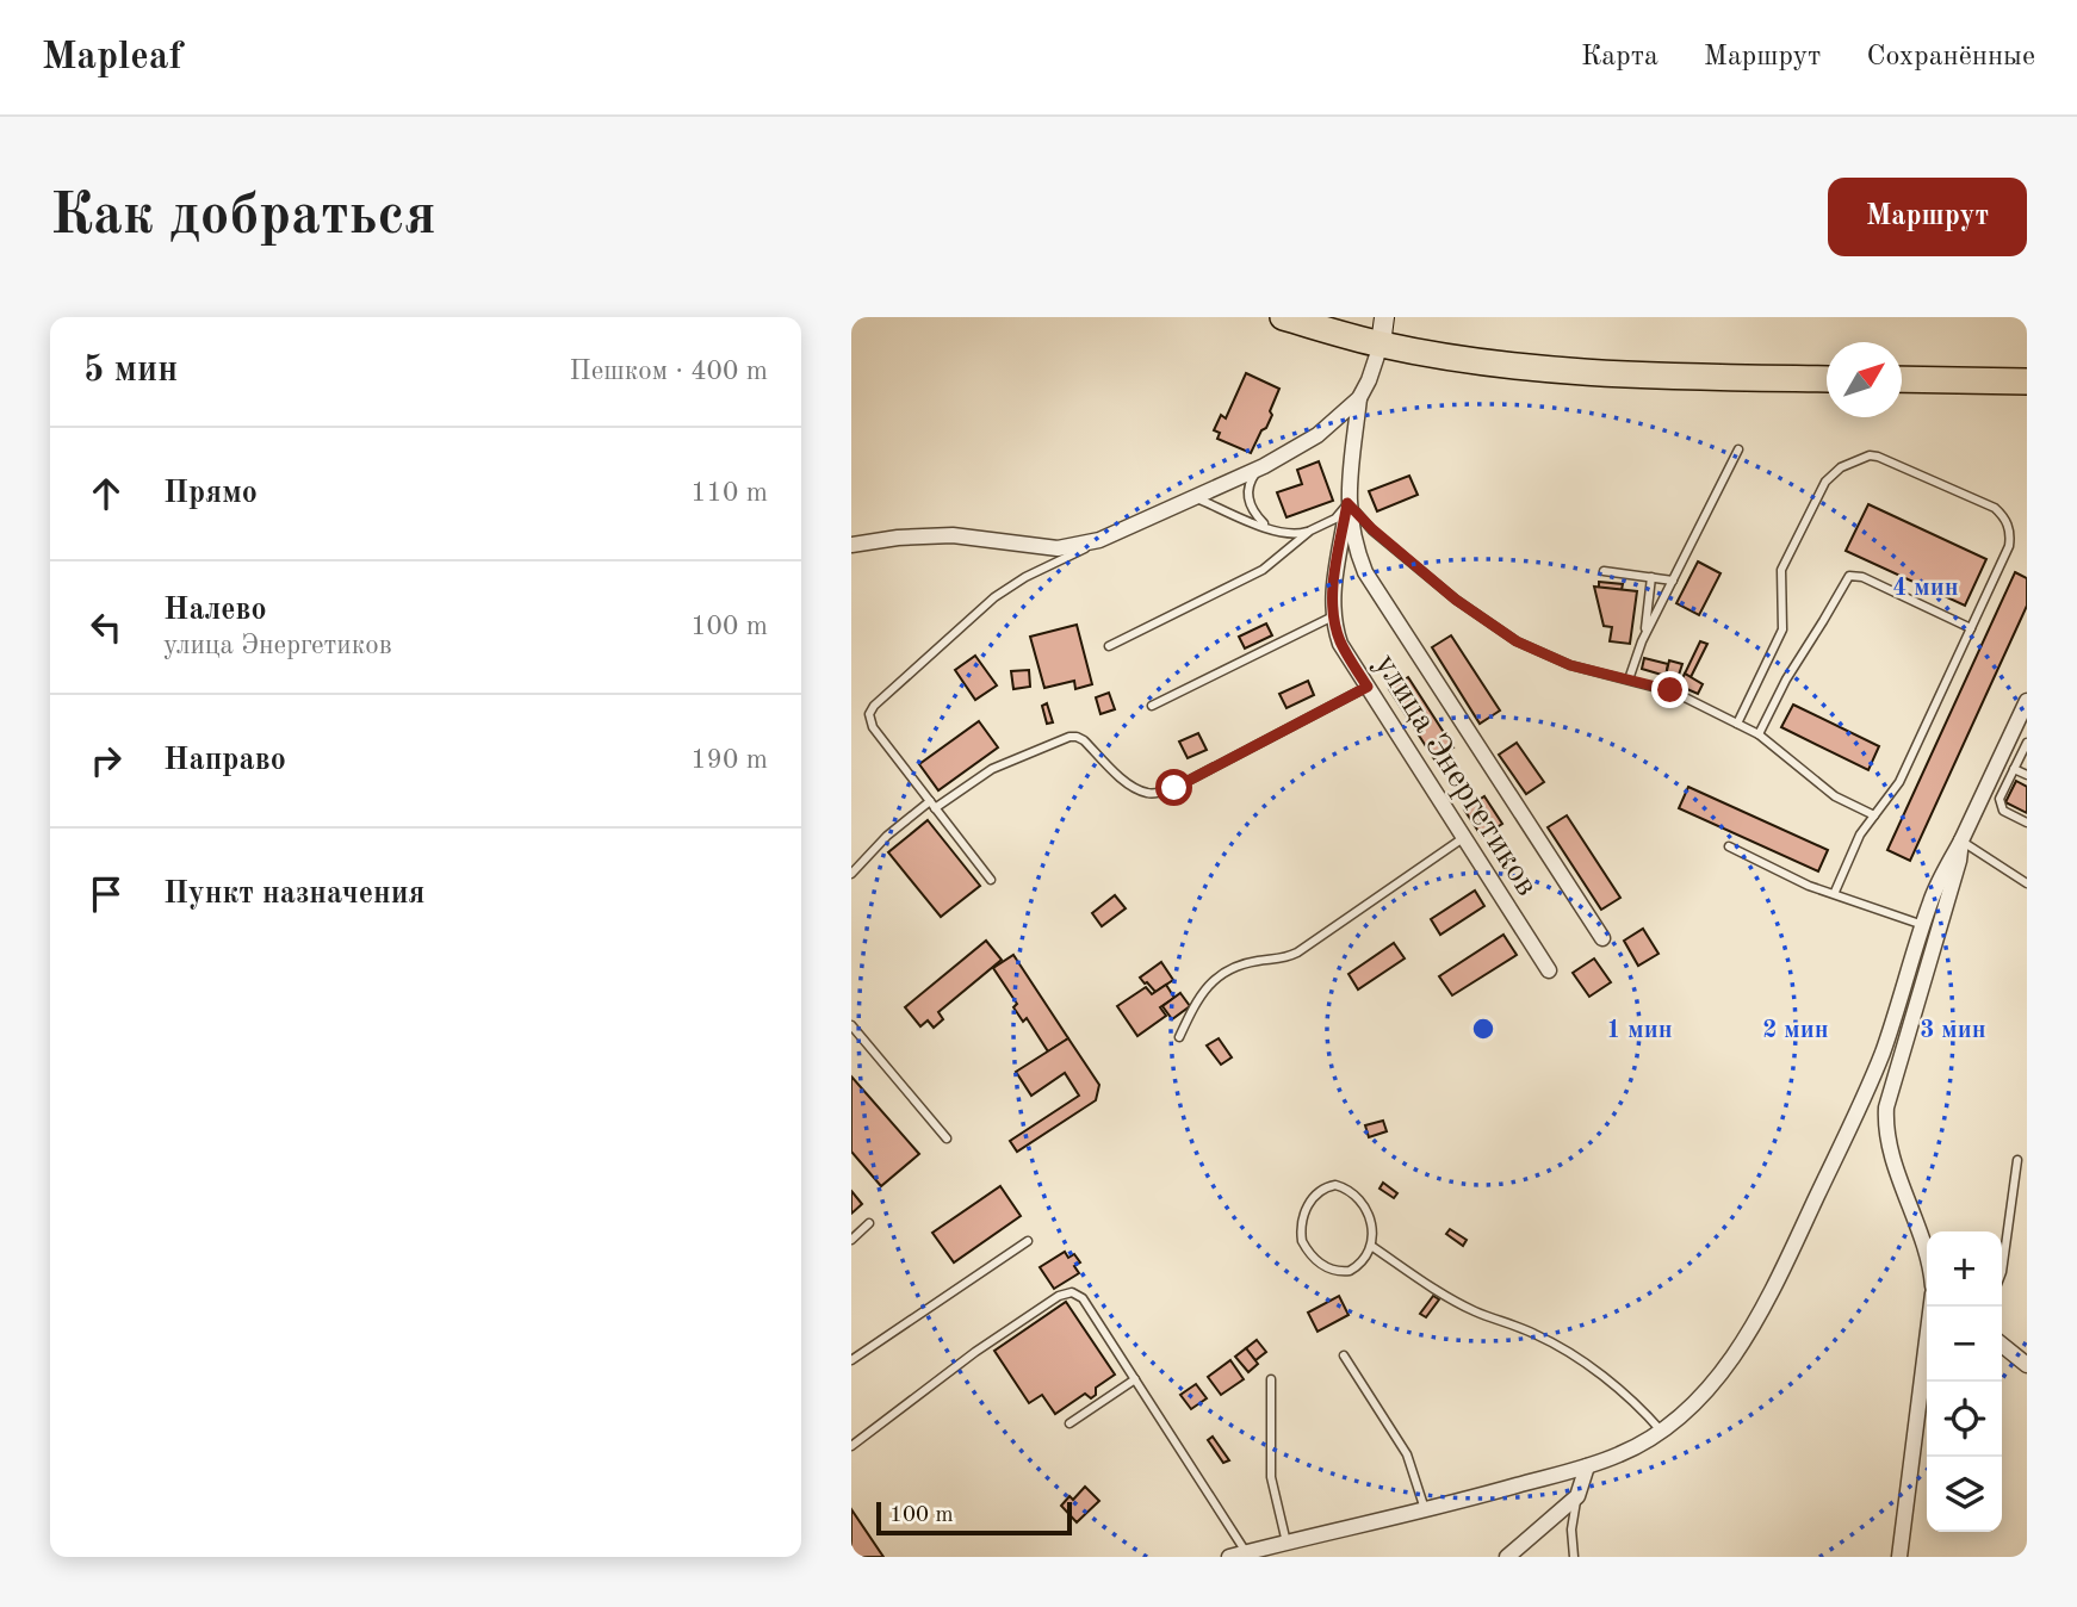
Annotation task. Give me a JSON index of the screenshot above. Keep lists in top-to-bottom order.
{
  "streets": {
    "street": ["улица Энергетиков"]
  },
  "scale_bar": "100 m",
  "north": "top right",
  "page": {
    "header": "Mapleaf",
    "nav": ["Карта", "Маршрут", "Сохранённые"],
    "buttons": "Маршрут",
    "title": "Как добраться",
    "heading": ["5 мин", "Пешком · 400 m"],
    "list": [
      ["Прямо", "110 m"],
      ["Налево", "улица Энергетиков", "100 m"],
      ["Направо", "190 m"],
      "Пункт назначения"
    ],
    "map_buttons": ["+", "−"],
    "scale": "100 m"
  },
  "rings": [
    "4 мин",
    "1 мин",
    "2 мин",
    "3 мин"
  ]
}
